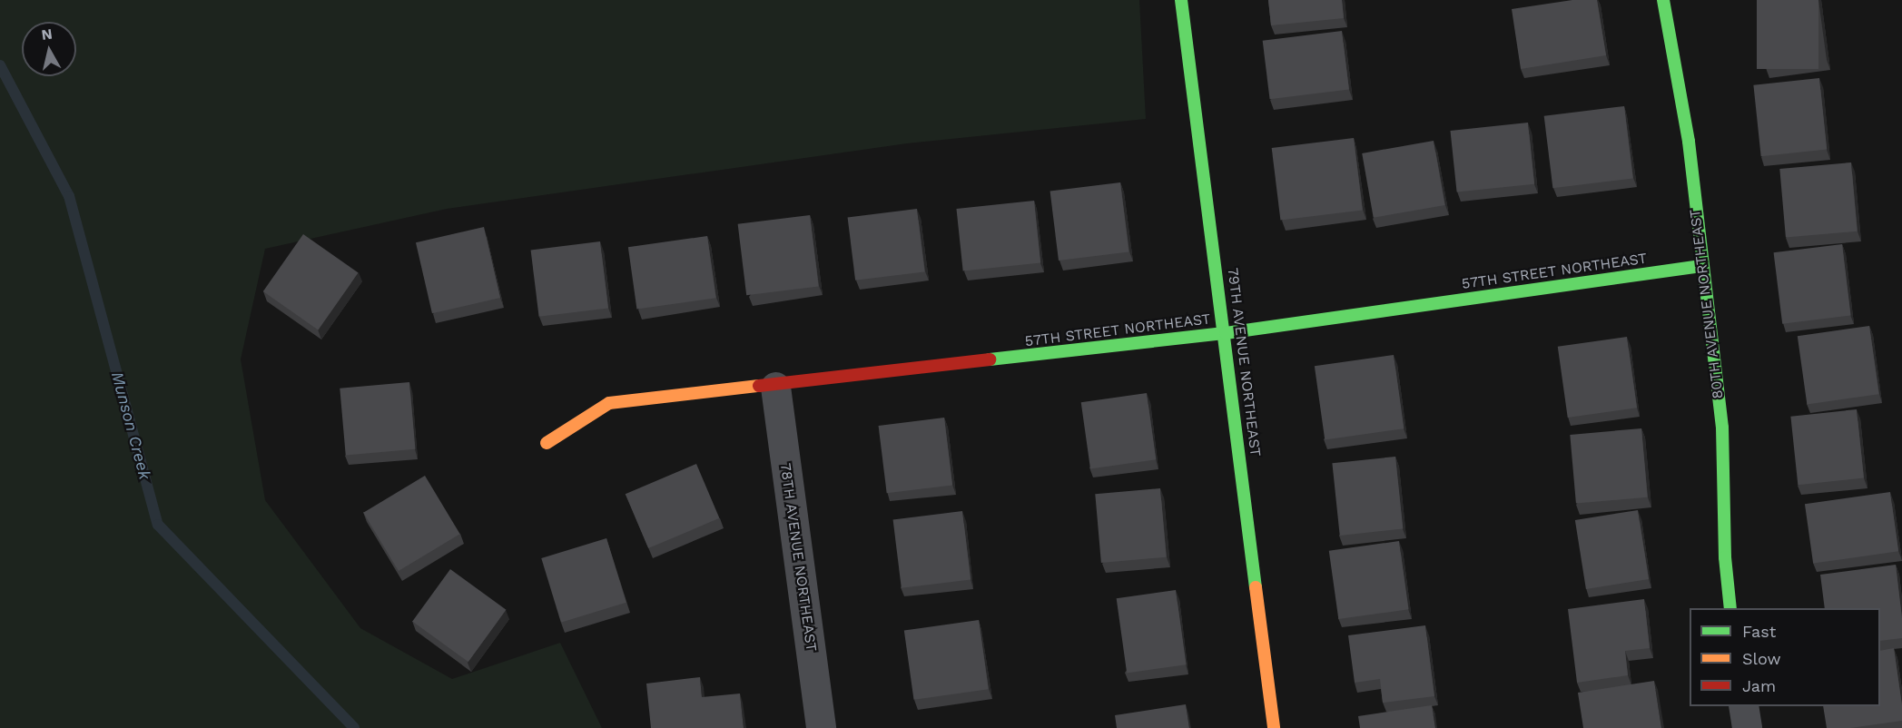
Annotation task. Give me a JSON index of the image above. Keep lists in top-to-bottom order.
{
  "streets": {
    "street": [
      "57TH STREET NORTHEAST",
      "80TH AVENUE NORTHEAST",
      "79TH AVENUE NORTHEAST",
      "78TH AVENUE NORTHEAST"
    ]
  },
  "crossings": [
    ["57TH STREET NORTHEAST", "80TH AVENUE NORTHEAST"],
    ["57TH STREET NORTHEAST", "79TH AVENUE NORTHEAST"],
    ["57TH STREET NORTHEAST", "78TH AVENUE NORTHEAST"]
  ],
  "water": ["Munson Creek"],
  "legend": ["Fast", "Slow", "Jam"],
  "north": "top"
}
